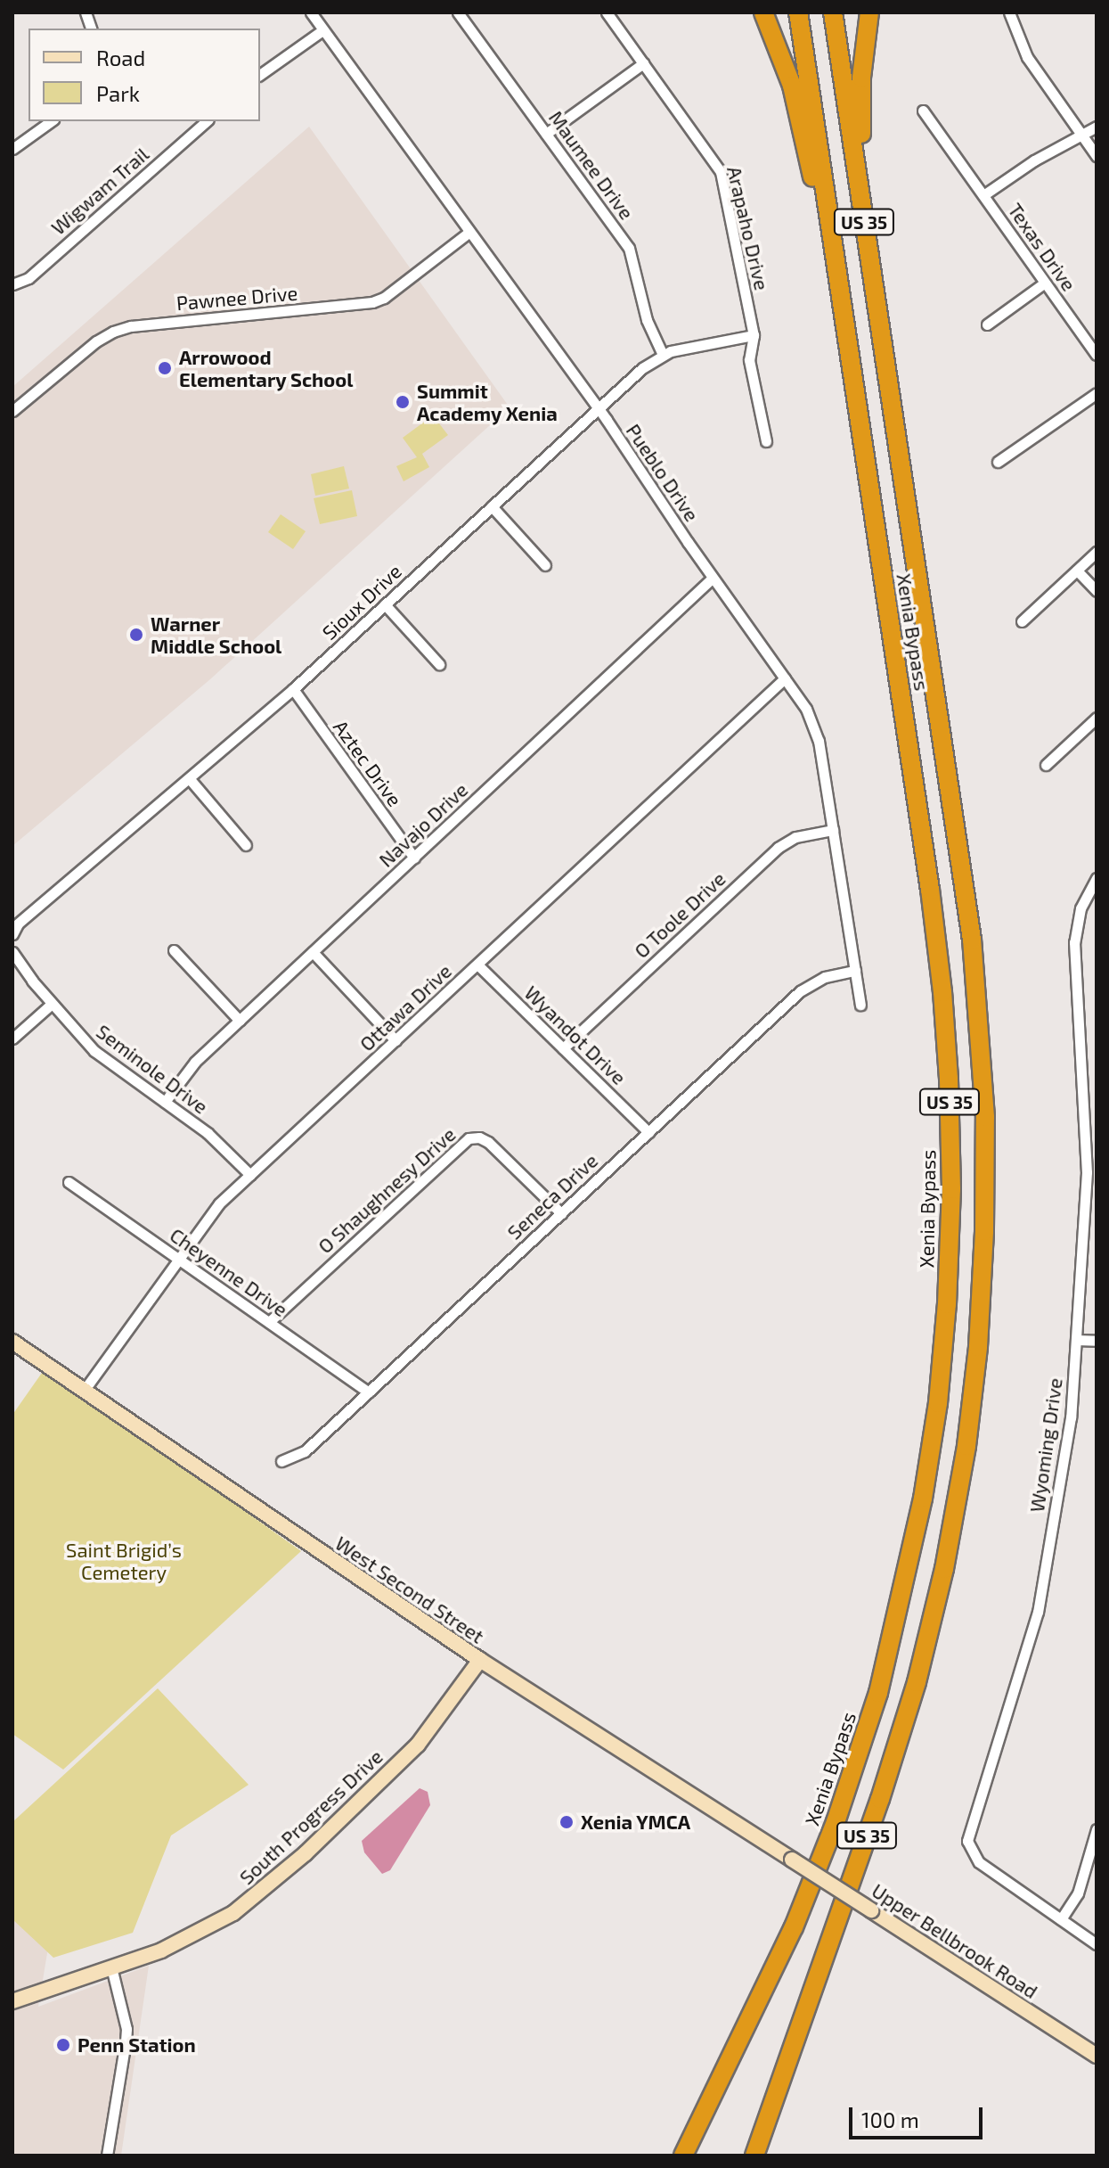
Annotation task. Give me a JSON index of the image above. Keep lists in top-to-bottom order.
{
  "streets": {
    "highway": ["US 35", "Xenia Bypass"],
    "main road": ["West Second Street", "South Progress Drive", "Upper Bellbrook Road"],
    "street": [
      "Maumee Drive",
      "Wigwam Trail",
      "Arapaho Drive",
      "Texas Drive",
      "Pawnee Drive",
      "Pueblo Drive",
      "Sioux Drive",
      "Aztec Drive",
      "Navajo Drive",
      "O Toole Drive",
      "Ottawa Drive",
      "Wyandot Drive",
      "Seminole Drive",
      "O Shaughnesy Drive",
      "Seneca Drive",
      "Cheyenne Drive",
      "Wyoming Drive"
    ]
  },
  "crossings": [
    ["Maumee Drive", "Sioux Drive"],
    ["Arapaho Drive", "Sioux Drive"],
    ["Pawnee Drive", "Pueblo Drive"],
    ["Pueblo Drive", "Sioux Drive"],
    ["Pueblo Drive", "Navajo Drive"],
    ["Pueblo Drive", "O Toole Drive"],
    ["Pueblo Drive", "Ottawa Drive"],
    ["Pueblo Drive", "Seneca Drive"],
    ["Sioux Drive", "Aztec Drive"],
    ["Aztec Drive", "Navajo Drive"],
    ["Navajo Drive", "Seminole Drive"],
    ["O Toole Drive", "Wyandot Drive"],
    ["Ottawa Drive", "Wyandot Drive"],
    ["Ottawa Drive", "Seminole Drive"],
    ["Ottawa Drive", "Cheyenne Drive"],
    ["Ottawa Drive", "West Second Street"],
    ["Wyandot Drive", "Seneca Drive"],
    ["O Shaughnesy Drive", "Seneca Drive"],
    ["O Shaughnesy Drive", "Cheyenne Drive"],
    ["Seneca Drive", "Cheyenne Drive"],
    ["West Second Street", "South Progress Drive"],
    ["West Second Street", "Upper Bellbrook Road"]
  ],
  "parks": ["Saint Brigid’s Cemetery"],
  "places": [
    "Arrowood Elementary School",
    "Summit Academy Xenia",
    "Warner Middle School",
    "Xenia YMCA",
    "Penn Station"
  ],
  "legend": ["Road", "Park"],
  "scale_bar": "100 m"
}
